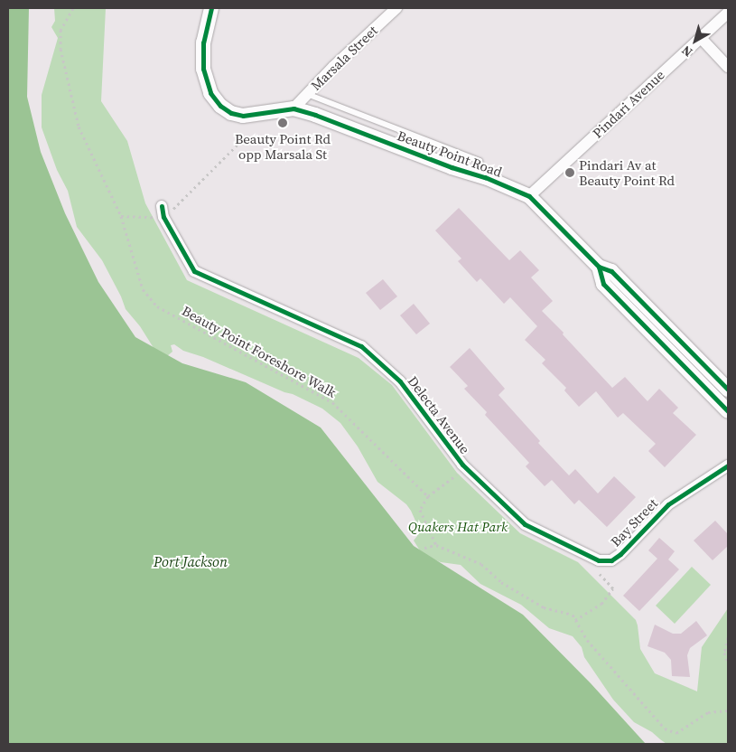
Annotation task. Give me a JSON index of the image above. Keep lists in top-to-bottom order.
{
  "streets": {
    "street": [
      "Marsala Street",
      "Pindari Avenue",
      "Beauty Point Road",
      "Delecta Avenue",
      "Bay Street"
    ],
    "path": ["Beauty Point Foreshore Walk"]
  },
  "crossings": [
    ["Marsala Street", "Beauty Point Road"],
    ["Pindari Avenue", "Beauty Point Road"],
    ["Delecta Avenue", "Bay Street"]
  ],
  "water": ["Port Jackson"],
  "parks": ["Quakers Hat Park"],
  "places": ["Beauty Point Rd opp Marsala St", "Pindari Av at Beauty Point Rd"],
  "north": "bottom left"
}
